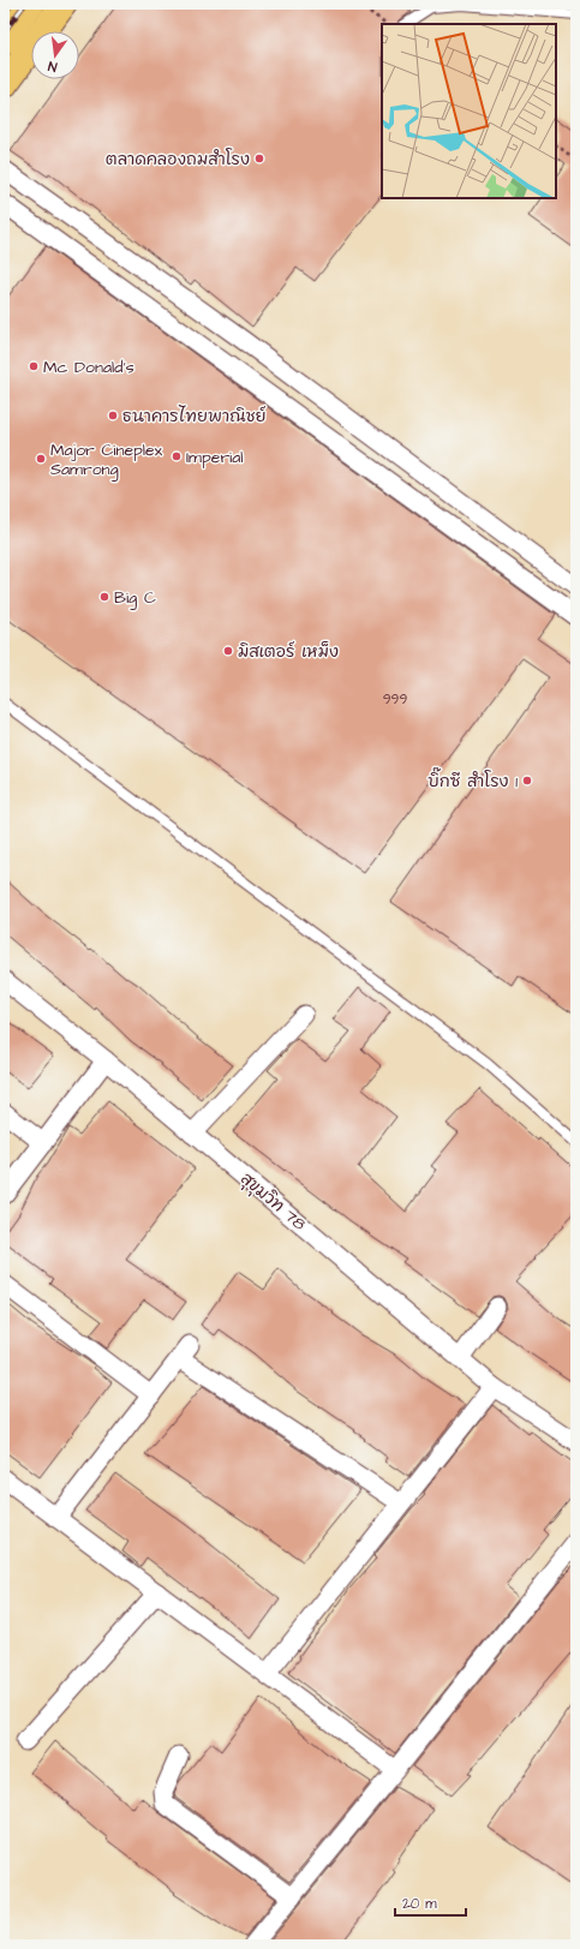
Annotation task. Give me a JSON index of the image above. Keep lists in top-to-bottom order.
{
  "streets": {
    "street": ["สุขุมวิท 78"]
  },
  "places": [
    "ตลาดคลองถมสำโรง",
    "Mc Donald's",
    "ธนาคารไทยพาณิชย์",
    "Imperial",
    "Major Cineplex Samrong",
    "Big C",
    "มิสเตอร์ เหม็ง",
    "บิ๊กซี สำโรง 1"
  ],
  "house_numbers": ["999"],
  "scale_bar": "20 m",
  "north": "bottom"
}
